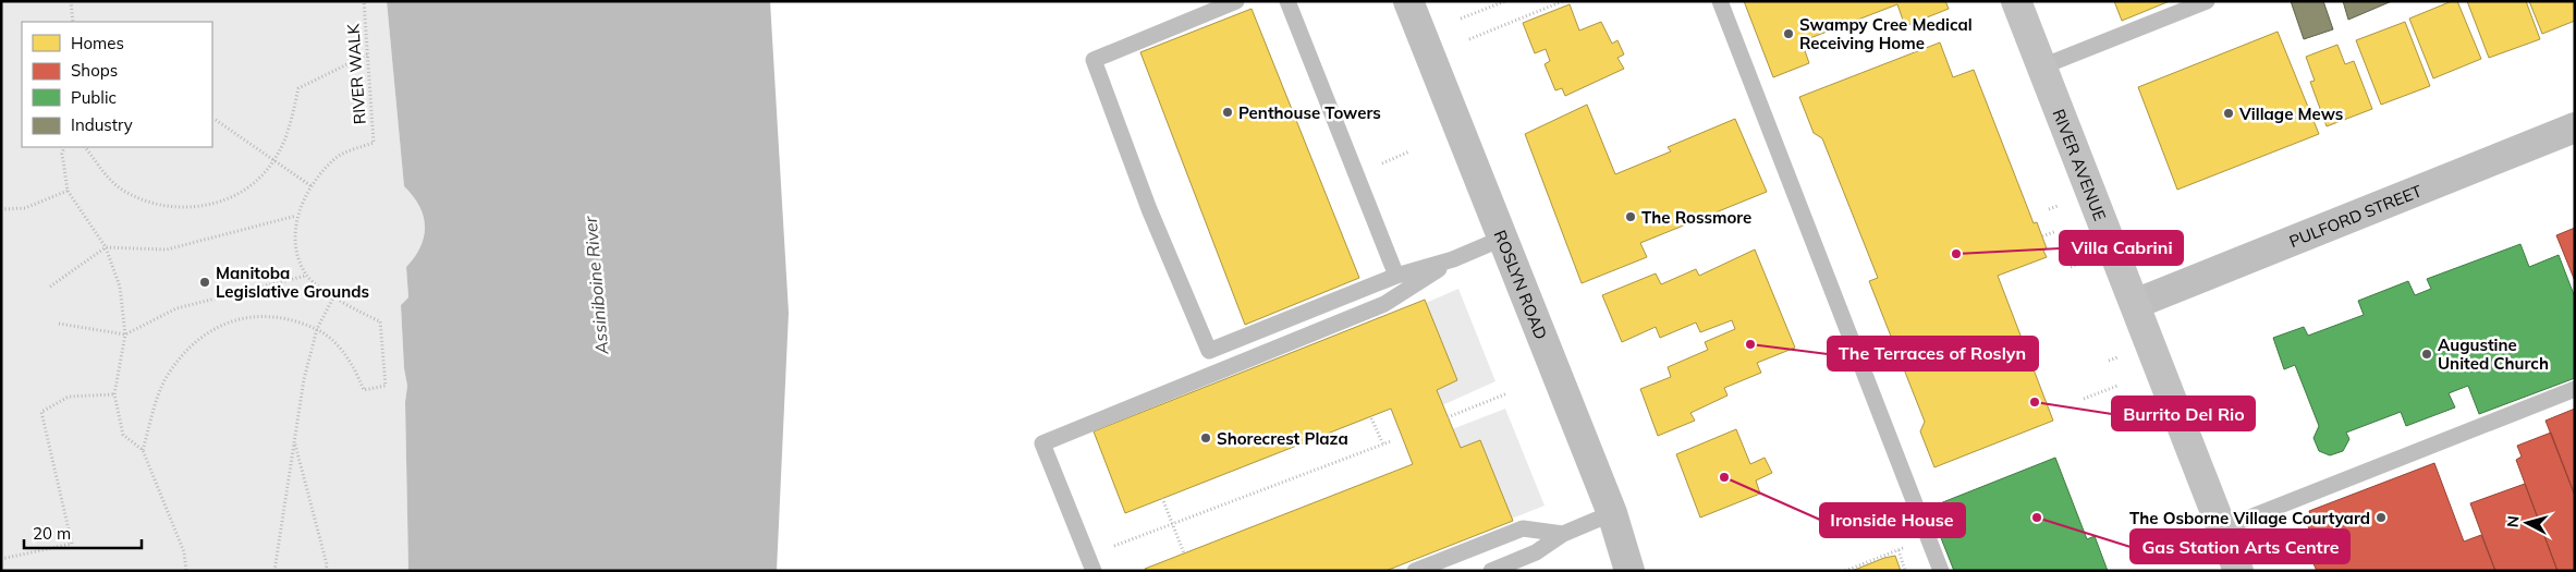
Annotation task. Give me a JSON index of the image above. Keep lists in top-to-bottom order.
{
  "streets": {
    "street": ["RIVER AVENUE", "PULFORD STREET", "ROSLYN ROAD"],
    "path": ["RIVER WALK"]
  },
  "crossings": [
    ["RIVER AVENUE", "PULFORD STREET"]
  ],
  "water": ["Assiniboine River"],
  "places": [
    "Swampy Cree Medical Receiving Home",
    "Penthouse Towers",
    "Village Mews",
    "The Rossmore",
    "Villa Cabrini",
    "Manitoba Legislative Grounds",
    "The Terraces of Roslyn",
    "Augustine United Church",
    "Burrito Del Rio",
    "Shorecrest Plaza",
    "Ironside House",
    "Gas Station Arts Centre",
    "The Osborne Village Courtyard"
  ],
  "legend": [
    "Homes",
    "Shops",
    "Public",
    "Industry"
  ],
  "scale_bar": "20 m",
  "north": "left"
}
